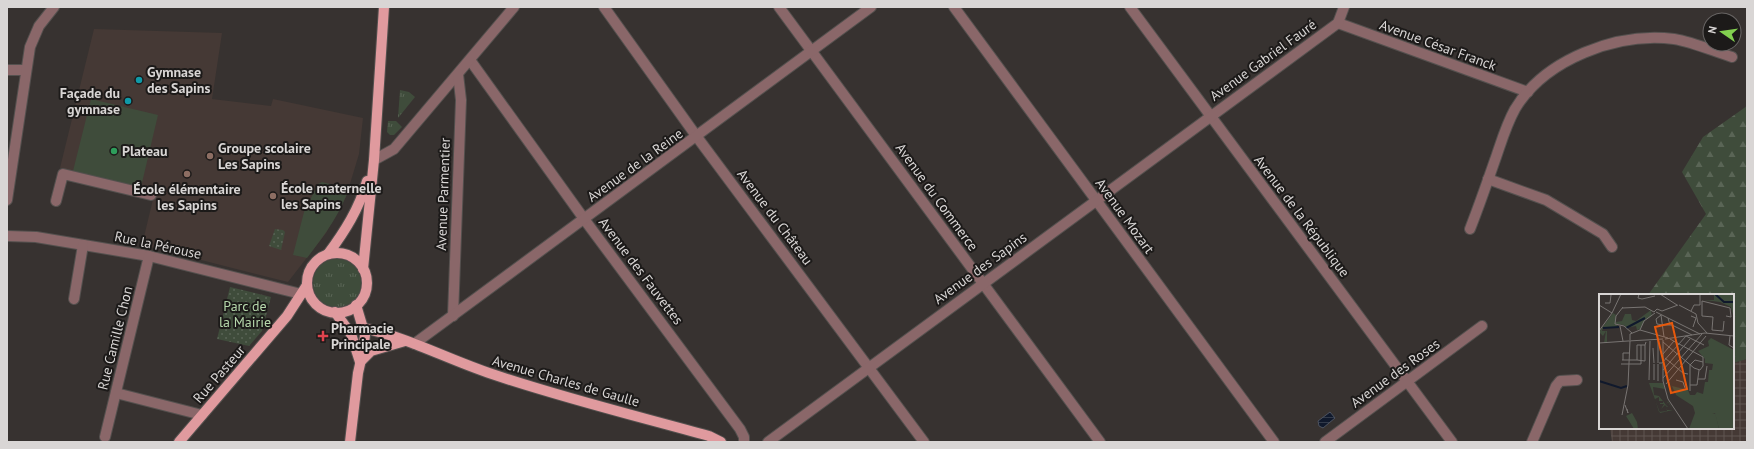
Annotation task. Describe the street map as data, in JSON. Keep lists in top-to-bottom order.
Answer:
{
  "streets": {
    "main road": ["Rue Pasteur", "Avenue Charles de Gaulle"],
    "street": [
      "Avenue César Franck",
      "Avenue Gabriel Fauré",
      "Avenue de la Reine",
      "Avenue Parmentier",
      "Avenue du Commerce",
      "Avenue Mozart",
      "Avenue de la République",
      "Avenue du Château",
      "Rue la Pérouse",
      "Avenue des Sapins",
      "Avenue des Fauvettes",
      "Rue Camille Chon",
      "Avenue des Roses"
    ]
  },
  "crossings": [
    ["Avenue César Franck", "Avenue Gabriel Fauré"],
    ["Avenue Gabriel Fauré", "Avenue de la République"],
    ["Avenue Gabriel Fauré", "Avenue des Sapins"],
    ["Avenue de la Reine", "Avenue Parmentier"],
    ["Avenue de la Reine", "Avenue du Commerce"],
    ["Avenue de la Reine", "Avenue du Château"],
    ["Avenue de la Reine", "Avenue des Fauvettes"],
    ["Avenue de la Reine", "Avenue Charles de Gaulle"],
    ["Avenue du Commerce", "Avenue des Sapins"],
    ["Avenue Mozart", "Avenue des Sapins"],
    ["Avenue de la République", "Avenue des Sapins"],
    ["Avenue de la République", "Avenue des Roses"],
    ["Avenue du Château", "Avenue des Sapins"],
    ["Rue la Pérouse", "Rue Camille Chon"],
    ["Rue la Pérouse", "Rue Pasteur"]
  ],
  "parks": ["Parc de la Mairie"],
  "places": {
    "other": [
      "Gymnase des Sapins",
      "Façade du gymnase",
      "Plateau",
      "Groupe scolaire Les Sapins",
      "École élémentaire les Sapins",
      "École maternelle les Sapins"
    ],
    "health": ["Pharmacie Principale"]
  },
  "north": "left"
}
